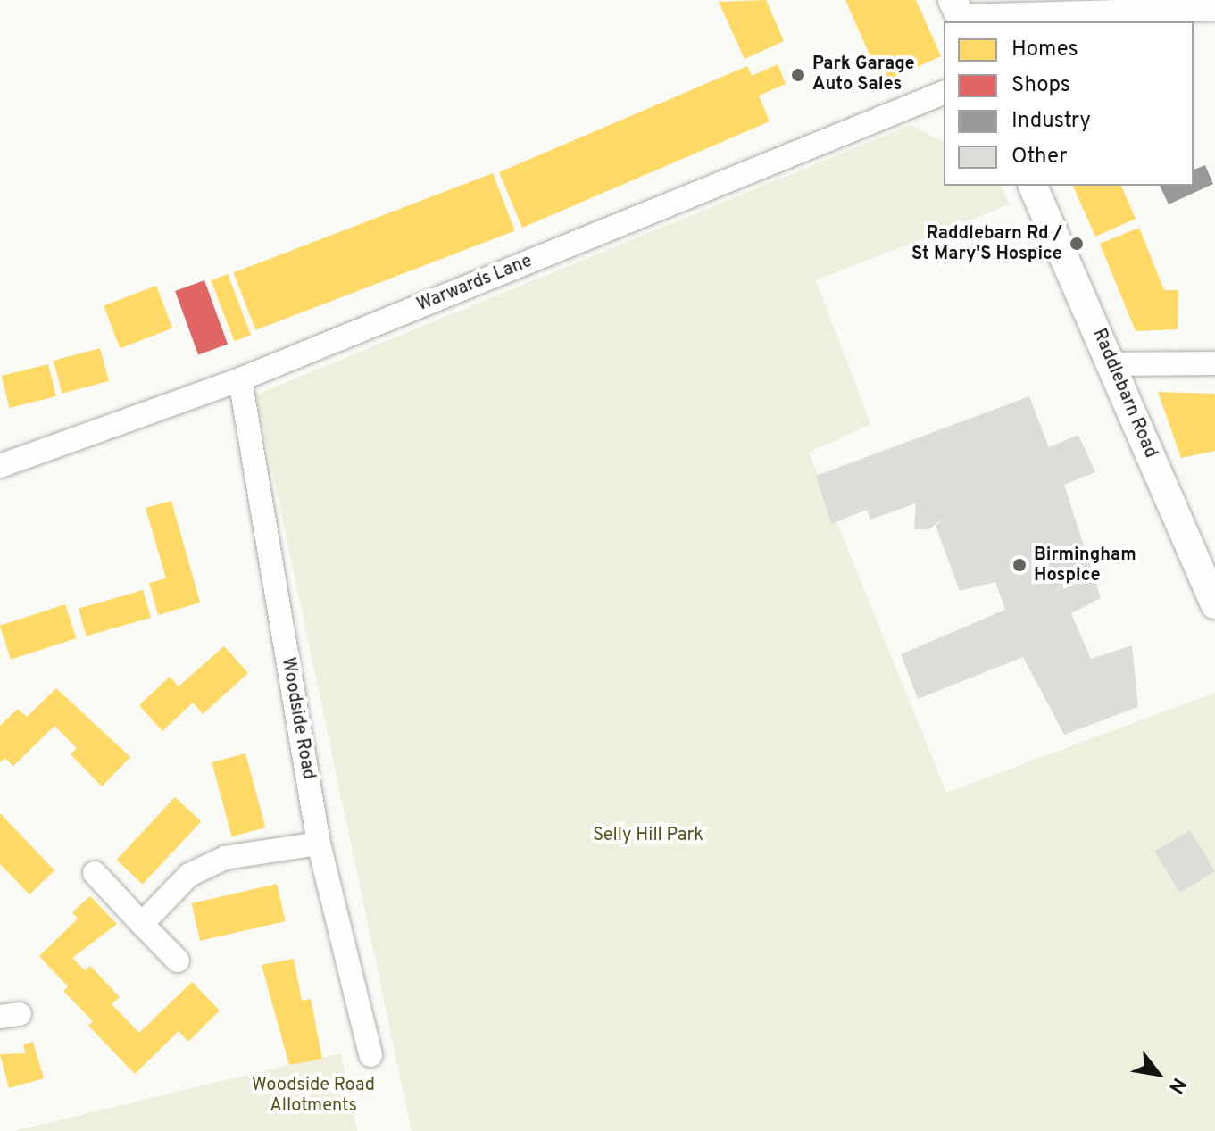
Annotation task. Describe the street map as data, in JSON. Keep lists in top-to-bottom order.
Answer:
{
  "streets": {
    "street": ["Warwards Lane", "Raddlebarn Road", "Woodside Road"]
  },
  "crossings": [
    ["Warwards Lane", "Woodside Road"]
  ],
  "parks": ["Selly Hill Park", "Woodside Road Allotments"],
  "places": ["Park Garage Auto Sales", "Raddlebarn Rd / St Mary'S Hospice", "Birmingham Hospice"],
  "legend": [
    "Homes",
    "Shops",
    "Industry",
    "Other"
  ],
  "north": "bottom right"
}
